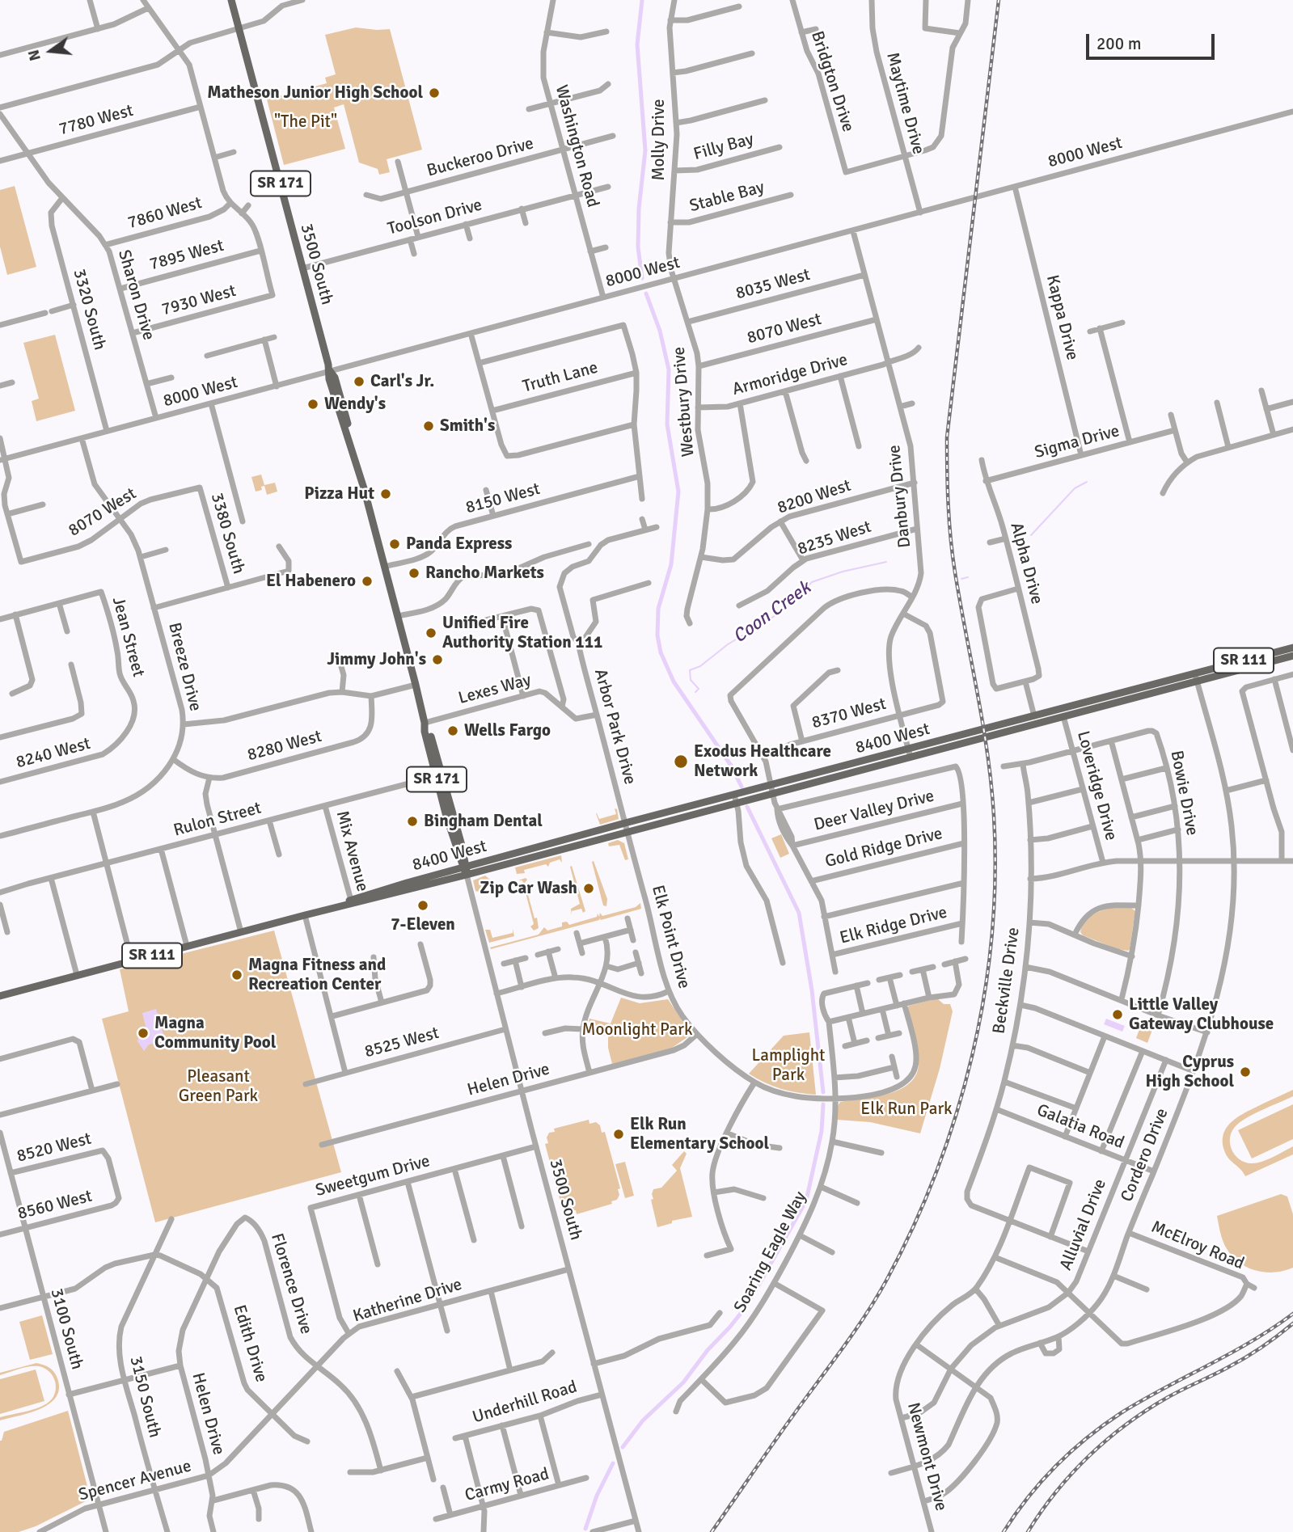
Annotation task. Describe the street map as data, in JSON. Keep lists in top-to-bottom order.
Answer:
{
  "streets": {
    "main road": [
      "SR 171",
      "3500 South",
      "SR 111",
      "8400 West"
    ],
    "street": [
      "Bridgton Drive",
      "Maytime Drive",
      "7780 West",
      "Molly Drive",
      "Washington Road",
      "Filly Bay",
      "8000 West",
      "Buckeroo Drive",
      "Stable Bay",
      "7860 West",
      "Toolson Drive",
      "7895 West",
      "8035 West",
      "Sharon Drive",
      "7930 West",
      "3320 South",
      "Kappa Drive",
      "8070 West",
      "Armoridge Drive",
      "Truth Lane",
      "Westbury Drive",
      "Sigma Drive",
      "Danbury Drive",
      "8200 West",
      "8150 West",
      "3380 South",
      "8235 West",
      "Alpha Drive",
      "Jean Street",
      "Breeze Drive",
      "Lexes Way",
      "8370 West",
      "Arbor Park Drive",
      "8280 West",
      "8240 West",
      "Loveridge Drive",
      "Bowie Drive",
      "Deer Valley Drive",
      "Rulon Street",
      "Gold Ridge Drive",
      "Mix Avenue",
      "Elk Ridge Drive",
      "Elk Point Drive",
      "Beckville Drive",
      "8525 West",
      "Helen Drive",
      "Galatia Road",
      "8520 West",
      "Cordero Drive",
      "Sweetgum Drive",
      "8560 West",
      "Alluvial Drive",
      "McElroy Road",
      "Soaring Eagle Way",
      "Florence Drive",
      "Katherine Drive",
      "3100 South",
      "Edith Drive",
      "3150 South",
      "Underhill Road",
      "Newmont Drive",
      "Spencer Avenue",
      "Carmy Road"
    ]
  },
  "crossings": [
    ["Bridgton Drive", "Maytime Drive"],
    ["Maytime Drive", "8000 West"],
    ["7780 West", "Sharon Drive"],
    ["Molly Drive", "Filly Bay"],
    ["Molly Drive", "8000 West"],
    ["Molly Drive", "Stable Bay"],
    ["Molly Drive", "Westbury Drive"],
    ["Washington Road", "8000 West"],
    ["Washington Road", "Buckeroo Drive"],
    ["Washington Road", "Toolson Drive"],
    ["8000 West", "3500 South"],
    ["8000 West", "Sharon Drive"],
    ["8000 West", "3320 South"],
    ["8000 West", "Kappa Drive"],
    ["8000 West", "Westbury Drive"],
    ["8000 West", "Danbury Drive"],
    ["8000 West", "Breeze Drive"],
    ["7860 West", "Sharon Drive"],
    ["Toolson Drive", "3500 South"],
    ["7895 West", "Sharon Drive"],
    ["7895 West", "7930 West"],
    ["3500 South", "8150 West"],
    ["3500 South", "Lexes Way"],
    ["3500 South", "8400 West"],
    ["3500 South", "Rulon Street"],
    ["3500 South", "8525 West"],
    ["3500 South", "Helen Drive"],
    ["3500 South", "Sweetgum Drive"],
    ["3500 South", "Katherine Drive"],
    ["3500 South", "Underhill Road"],
    ["8035 West", "Westbury Drive"],
    ["8035 West", "Danbury Drive"],
    ["Sharon Drive", "7930 West"],
    ["Sharon Drive", "3320 South"],
    ["Kappa Drive", "Sigma Drive"],
    ["8070 West", "Westbury Drive"],
    ["8070 West", "Danbury Drive"],
    ["8070 West", "3380 South"],
    ["8070 West", "Breeze Drive"],
    ["Armoridge Drive", "Westbury Drive"],
    ["Armoridge Drive", "Danbury Drive"],
    ["Westbury Drive", "8200 West"],
    ["Sigma Drive", "Alpha Drive"],
    ["Danbury Drive", "8200 West"],
    ["Danbury Drive", "8235 West"],
    ["Danbury Drive", "8370 West"],
    ["Danbury Drive", "8400 West"],
    ["Jean Street", "8240 West"],
    ["Lexes Way", "Arbor Park Drive"],
    ["Arbor Park Drive", "8400 West"],
    ["Arbor Park Drive", "Elk Point Drive"],
    ["8400 West", "Loveridge Drive"],
    ["8400 West", "Mix Avenue"],
    ["8400 West", "Elk Point Drive"],
    ["8400 West", "Cordero Drive"],
    ["Loveridge Drive", "Bowie Drive"],
    ["Bowie Drive", "Beckville Drive"],
    ["Rulon Street", "Mix Avenue"],
    ["Elk Point Drive", "Helen Drive"],
    ["Elk Point Drive", "Soaring Eagle Way"],
    ["Beckville Drive", "Galatia Road"],
    ["Helen Drive", "Florence Drive"],
    ["Helen Drive", "Katherine Drive"],
    ["Helen Drive", "Edith Drive"],
    ["Helen Drive", "Spencer Avenue"],
    ["Galatia Road", "Cordero Drive"],
    ["Galatia Road", "Alluvial Drive"],
    ["8520 West", "8560 West"],
    ["8520 West", "3100 South"],
    ["Cordero Drive", "McElroy Road"],
    ["Cordero Drive", "Newmont Drive"],
    ["Sweetgum Drive", "Katherine Drive"],
    ["8560 West", "3100 South"],
    ["Alluvial Drive", "Newmont Drive"],
    ["Florence Drive", "Katherine Drive"],
    ["Katherine Drive", "Edith Drive"],
    ["Katherine Drive", "Spencer Avenue"],
    ["3100 South", "Spencer Avenue"],
    ["3150 South", "Spencer Avenue"]
  ],
  "water": ["Coon Creek"],
  "parks": [
    "\"The Pit\"",
    "Moonlight Park",
    "Lamplight Park",
    "Pleasant Green Park",
    "Elk Run Park"
  ],
  "places": [
    "Matheson Junior High School",
    "Carl's Jr.",
    "Wendy's",
    "Smith's",
    "Pizza Hut",
    "Panda Express",
    "Rancho Markets",
    "El Habenero",
    "Unified Fire Authority Station 111",
    "Jimmy John's",
    "Wells Fargo",
    "Exodus Healthcare Network",
    "Bingham Dental",
    "Zip Car Wash",
    "7-Eleven",
    "Magna Fitness and Recreation Center",
    "Little Valley Gateway Clubhouse",
    "Magna Community Pool",
    "Cyprus High School",
    "Elk Run Elementary School"
  ],
  "scale_bar": "200 m",
  "north": "left"
}
